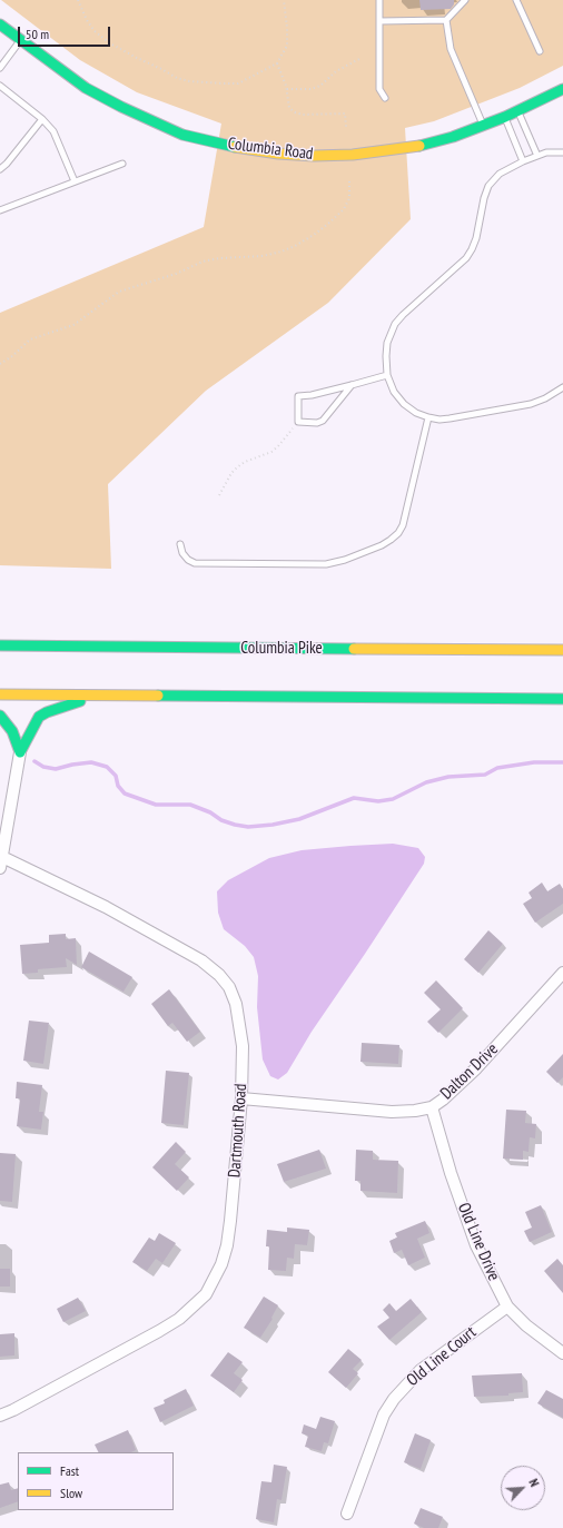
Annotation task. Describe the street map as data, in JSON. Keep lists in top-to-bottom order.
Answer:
{
  "streets": {
    "main road": ["Columbia Road", "Columbia Pike"],
    "street": [
      "Dalton Drive",
      "Dartmouth Road",
      "Old Line Drive",
      "Old Line Court"
    ]
  },
  "crossings": [
    ["Dalton Drive", "Dartmouth Road"],
    ["Dalton Drive", "Old Line Drive"],
    ["Old Line Drive", "Old Line Court"]
  ],
  "legend": ["Fast", "Slow"],
  "scale_bar": "50 m",
  "north": "top right"
}
